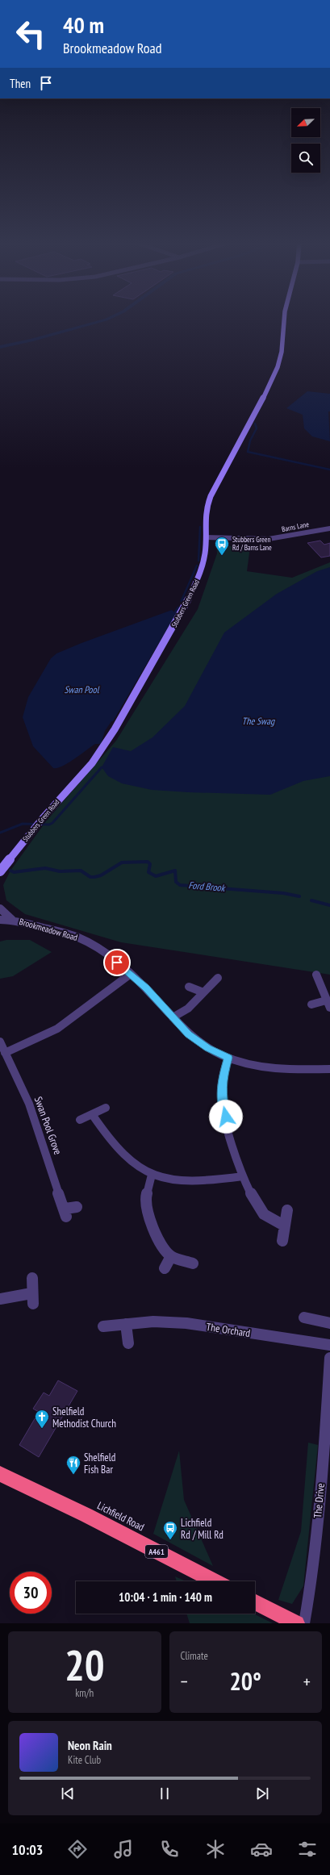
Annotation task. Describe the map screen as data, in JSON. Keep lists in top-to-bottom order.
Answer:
{
  "streets": {
    "highway": ["Lichfield Road", "A461"],
    "street": [
      "Barns Lane",
      "Stubbers Green Road",
      "Brookmeadow Road",
      "Swan Pool Grove",
      "The Orchard",
      "The Drive"
    ]
  },
  "crossings": [
    ["Barns Lane", "Stubbers Green Road"]
  ],
  "water": ["Swan Pool", "The Swag", "Ford Brook"],
  "places": {
    "bus stop": ["Stubbers Green Rd / Barns Lane", "Lichfield Rd / Mill Rd"],
    "church": ["Shelfield Methodist Church"],
    "restaurant": ["Shelfield Fish Bar"]
  },
  "north": "bottom left",
  "page": {
    "turn": ["40 m", "Brookmeadow Road"],
    "then": "Then",
    "limit": "30",
    "trip": "10:04 · 1 min · 140 m",
    "tile": [
      ["20", "km/h"],
      "Climate"
    ],
    "heat": ["−", "20°", "+"],
    "song": ["Neon Rain", "Kite Club"],
    "tabs": "10:03"
  }
}
